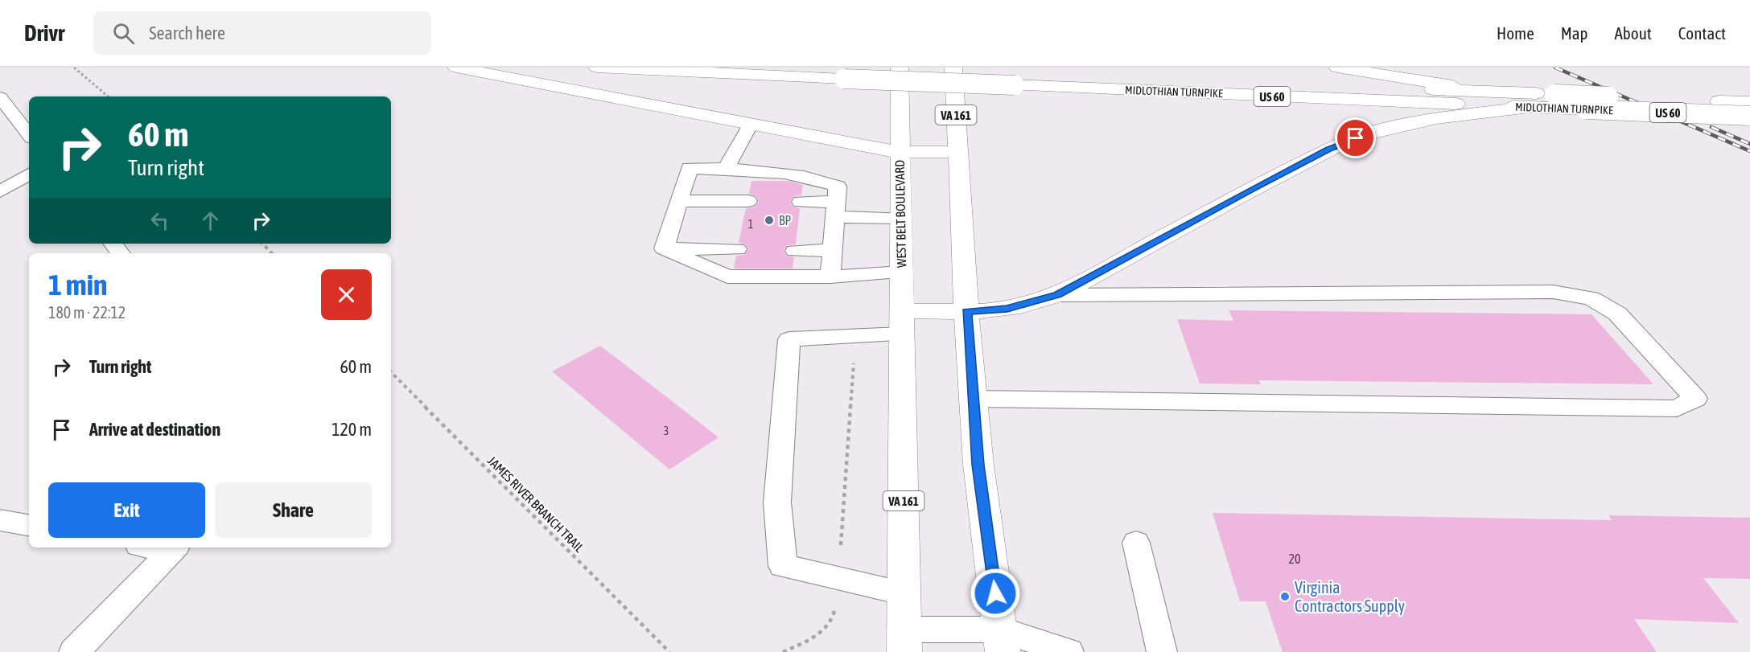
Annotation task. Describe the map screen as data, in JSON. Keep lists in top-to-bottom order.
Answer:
{
  "streets": {
    "main road": [
      "MIDLOTHIAN TURNPIKE",
      "US 60",
      "VA 161",
      "WEST BELT BOULEVARD"
    ],
    "path": ["JAMES RIVER BRANCH TRAIL"]
  },
  "crossings": [
    ["VA 161", "WEST BELT BOULEVARD"]
  ],
  "places": ["BP", "Virginia Contractors Supply"],
  "house_numbers": ["1", "3", "20"],
  "page": {
    "header": "Drivr",
    "search": "Search here",
    "nav": [
      "Home",
      "Map",
      "About",
      "Contact"
    ],
    "turn": ["60 m", "Turn right"],
    "heading": ["1 min", "180 m · 22:12"],
    "list": [
      {
        "name": "Turn right",
        "value": "60 m"
      },
      {
        "name": "Arrive at destination",
        "value": "120 m"
      }
    ],
    "buttons": ["Exit", "Share"]
  }
}
